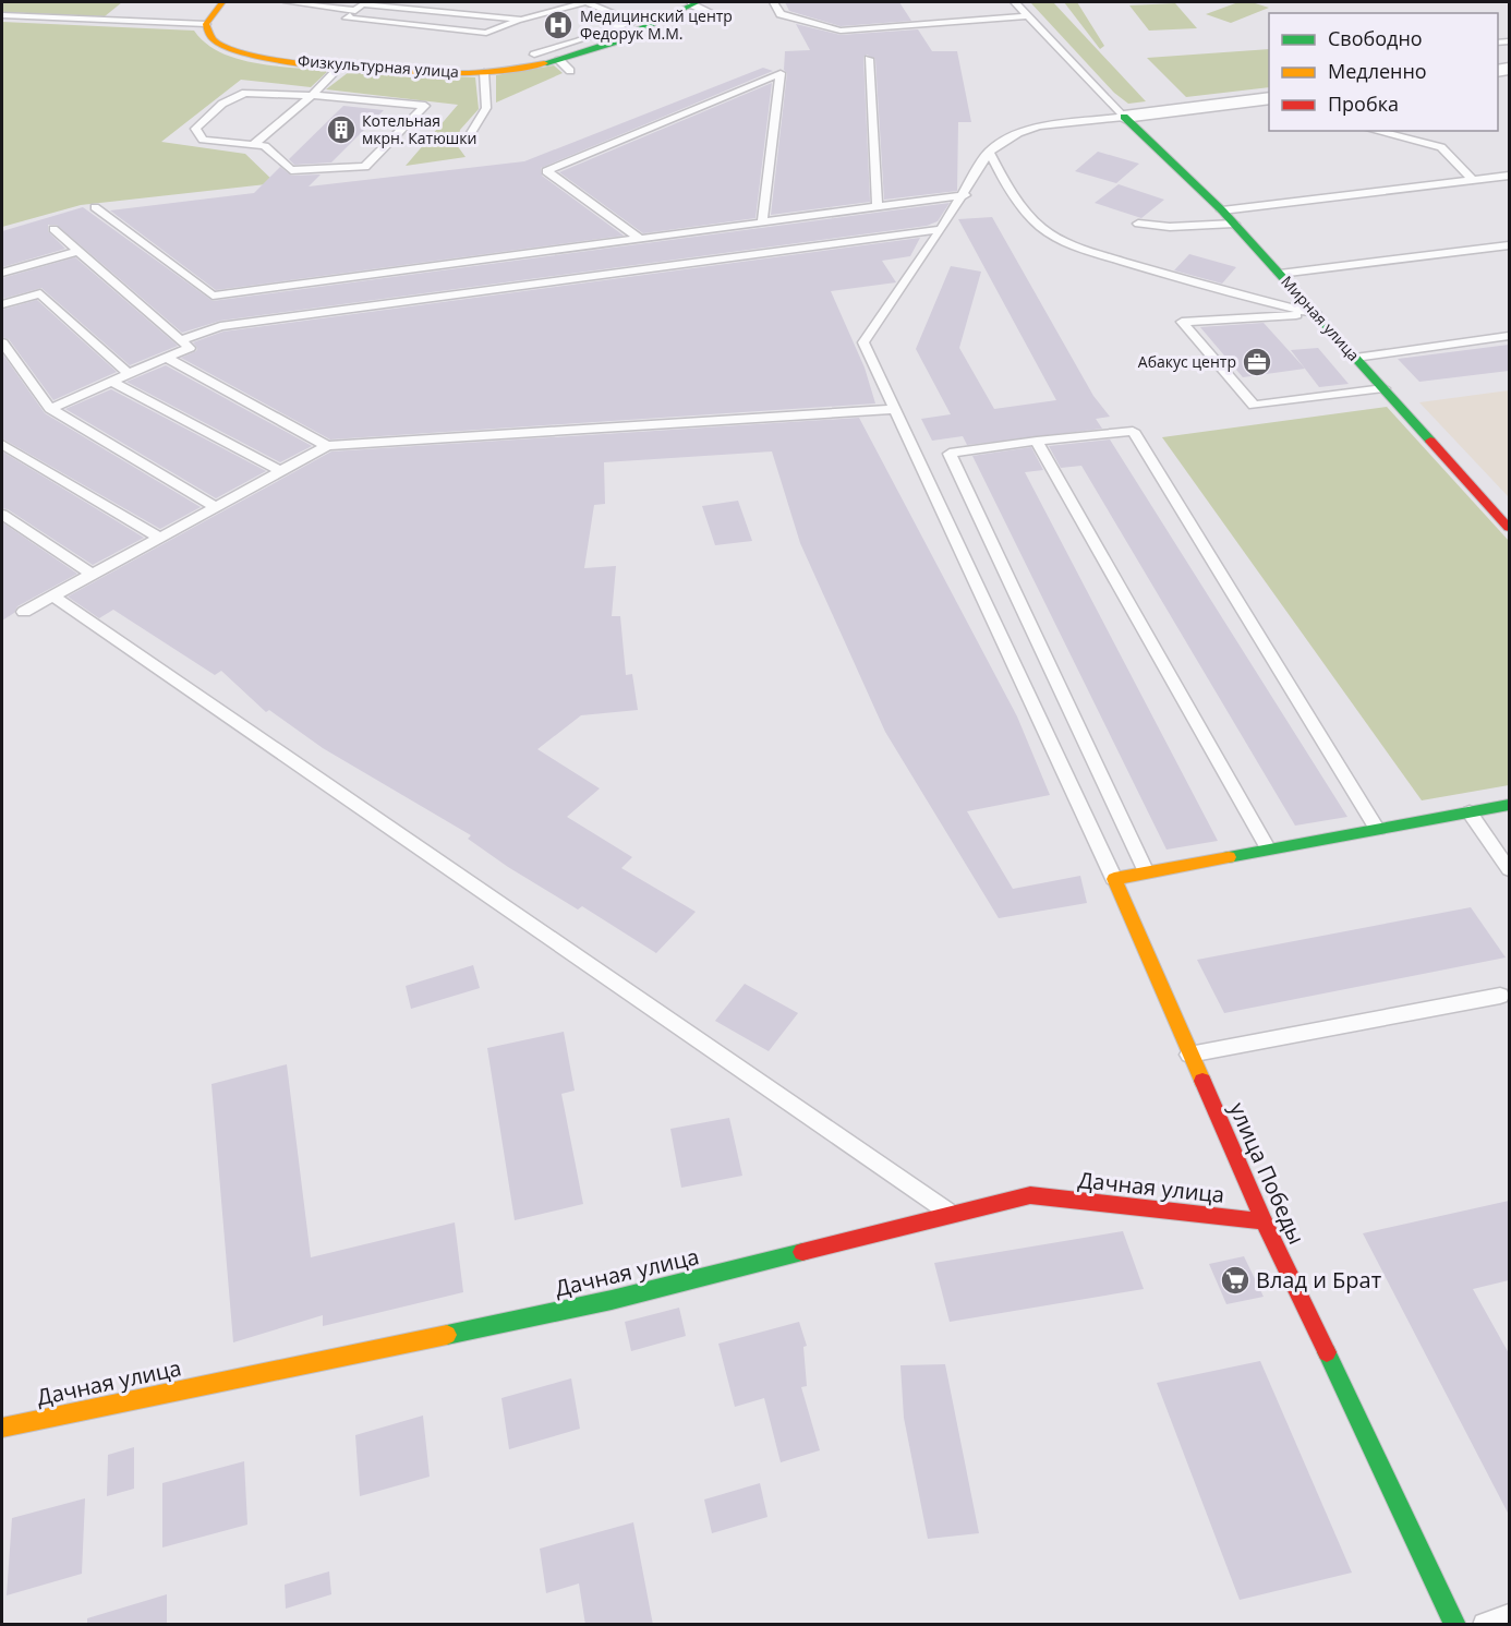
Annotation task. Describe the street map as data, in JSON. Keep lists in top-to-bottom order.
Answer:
{
  "streets": {
    "street": [
      "Физкультурная улица",
      "Мирная улица",
      "улица Победы",
      "Дачная улица"
    ]
  },
  "crossings": [
    ["улица Победы", "Дачная улица"]
  ],
  "places": {
    "hospital": ["Медицинский центр Федорук М.М."],
    "building": ["Котельная мкрн. Катюшки"],
    "office": ["Абакус центр"],
    "supermarket": ["Влад и Брат"]
  },
  "legend": ["Свободно", "Медленно", "Пробка"]
}
